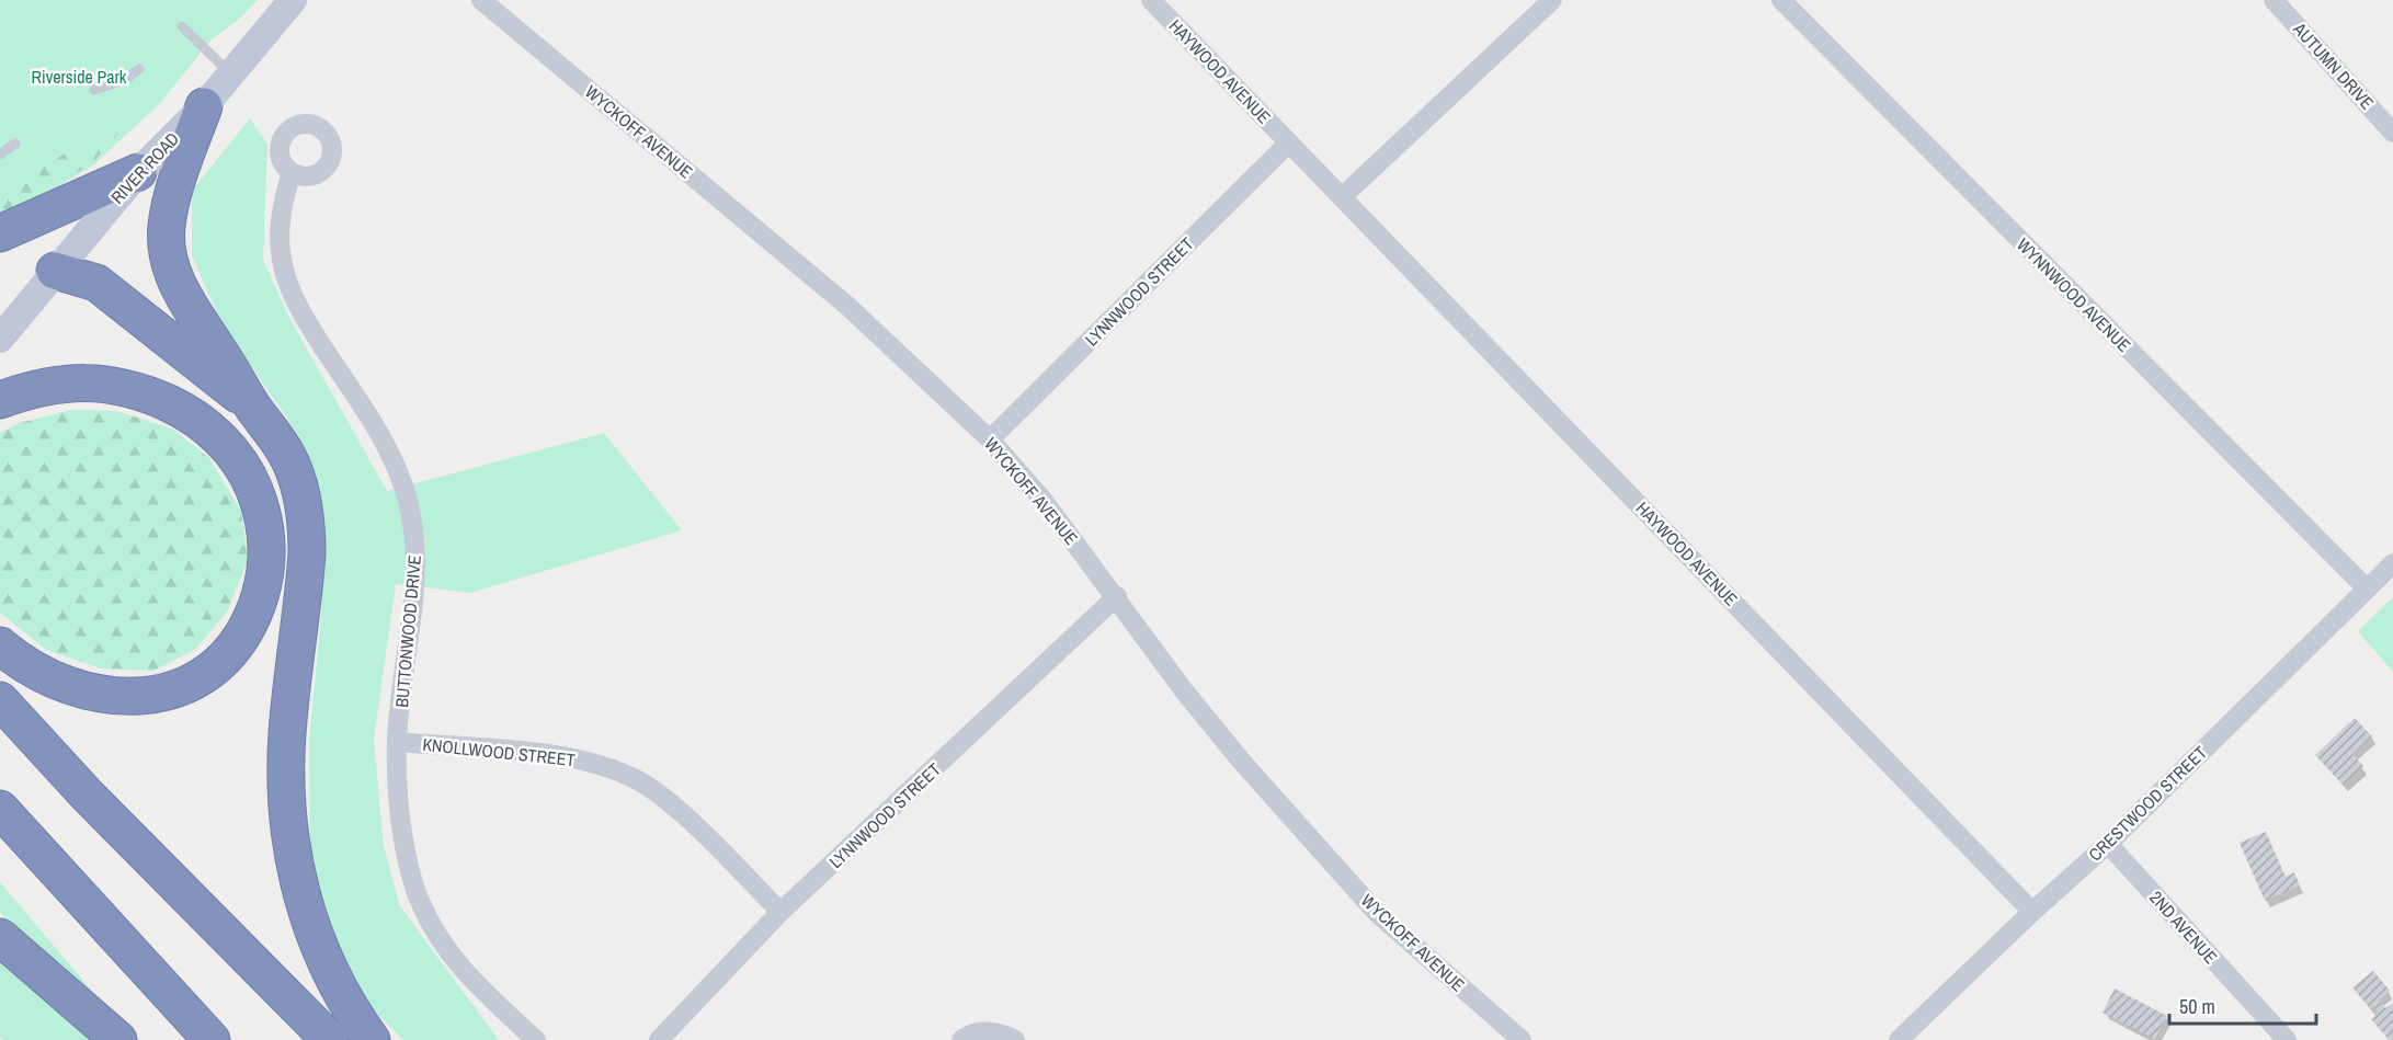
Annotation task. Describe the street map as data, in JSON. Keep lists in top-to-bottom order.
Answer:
{
  "streets": {
    "street": [
      "AUTUMN DRIVE",
      "HAYWOOD AVENUE",
      "WYCKOFF AVENUE",
      "RIVER ROAD",
      "LYNNWOOD STREET",
      "WYNNWOOD AVENUE",
      "BUTTONWOOD DRIVE",
      "KNOLLWOOD STREET",
      "CRESTWOOD STREET",
      "2ND AVENUE"
    ]
  },
  "crossings": [
    ["HAYWOOD AVENUE", "LYNNWOOD STREET"],
    ["HAYWOOD AVENUE", "CRESTWOOD STREET"],
    ["WYCKOFF AVENUE", "LYNNWOOD STREET"],
    ["LYNNWOOD STREET", "KNOLLWOOD STREET"],
    ["WYNNWOOD AVENUE", "CRESTWOOD STREET"],
    ["BUTTONWOOD DRIVE", "KNOLLWOOD STREET"],
    ["CRESTWOOD STREET", "2ND AVENUE"]
  ],
  "parks": ["Riverside Park"],
  "scale_bar": "50 m"
}
